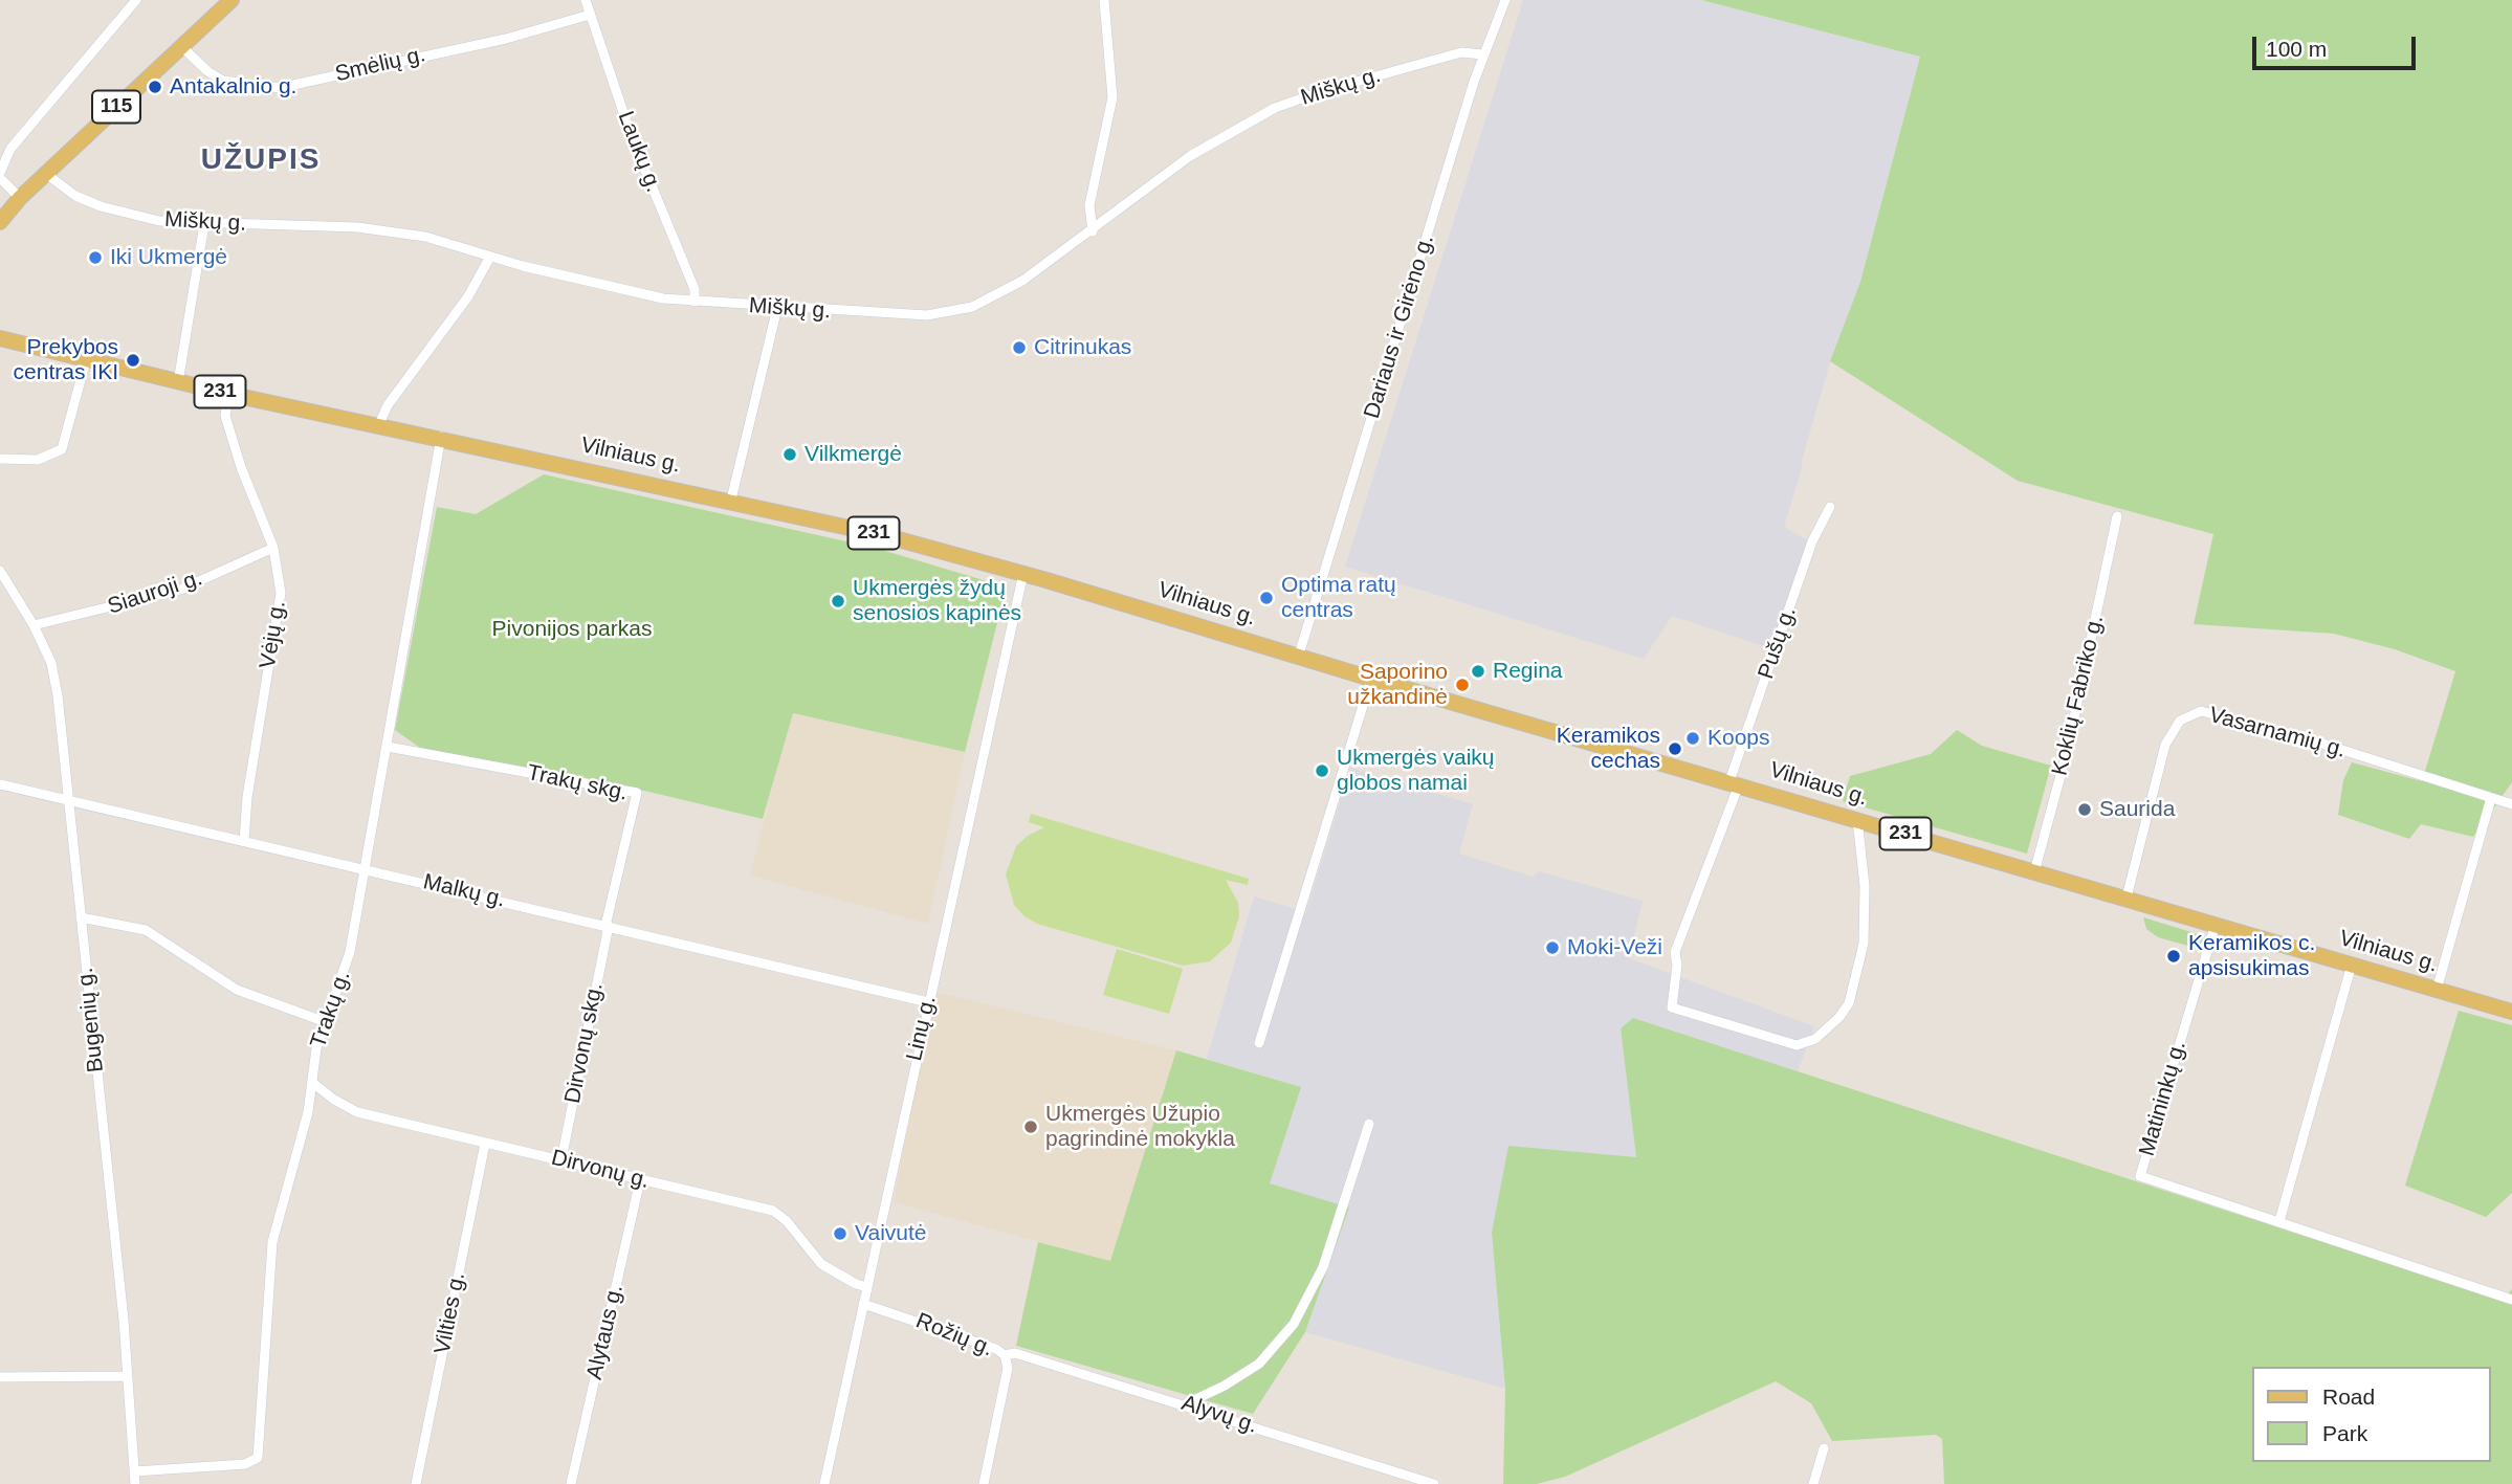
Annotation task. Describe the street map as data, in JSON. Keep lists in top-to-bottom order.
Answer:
{
  "streets": {
    "main road": ["115", "231", "Vilniaus g."],
    "street": [
      "Smėlių g.",
      "Miškų g.",
      "Laukų g.",
      "Dariaus ir Girėno g.",
      "Siauroji g.",
      "Vėjų g.",
      "Pušų g.",
      "Koklių Fabriko g.",
      "Vasarnamių g.",
      "Trakų skg.",
      "Malkų g.",
      "Trakų g.",
      "Bugenių g.",
      "Linų g.",
      "Dirvonų skg.",
      "Matininkų g.",
      "Dirvonų g.",
      "Vilties g.",
      "Alytaus g.",
      "Rožių g.",
      "Alyvų g."
    ]
  },
  "crossings": [
    ["Smėlių g.", "115"],
    ["Smėlių g.", "Laukų g."],
    ["Miškų g.", "115"],
    ["Miškų g.", "Laukų g."],
    ["Miškų g.", "Dariaus ir Girėno g."],
    ["Dariaus ir Girėno g.", "Vilniaus g."],
    ["Vilniaus g.", "Vėjų g."],
    ["Vilniaus g.", "Pušų g."],
    ["Vilniaus g.", "Koklių Fabriko g."],
    ["Vilniaus g.", "Vasarnamių g."],
    ["Vilniaus g.", "Trakų g."],
    ["Vilniaus g.", "Linų g."],
    ["Vilniaus g.", "Matininkų g."],
    ["Siauroji g.", "Vėjų g."],
    ["Siauroji g.", "Bugenių g."],
    ["Vėjų g.", "Malkų g."],
    ["Trakų skg.", "Malkų g."],
    ["Trakų skg.", "Trakų g."],
    ["Trakų skg.", "Dirvonų skg."],
    ["Malkų g.", "Trakų g."],
    ["Malkų g.", "Bugenių g."],
    ["Malkų g.", "Linų g."],
    ["Malkų g.", "Dirvonų skg."],
    ["Trakų g.", "Bugenių g."],
    ["Trakų g.", "Dirvonų g."],
    ["Linų g.", "Dirvonų g."],
    ["Linų g.", "Rožių g."],
    ["Dirvonų skg.", "Dirvonų g."],
    ["Dirvonų g.", "Vilties g."],
    ["Dirvonų g.", "Alytaus g."],
    ["Rožių g.", "Alyvų g."]
  ],
  "districts": ["UŽUPIS"],
  "parks": ["Pivonijos parkas"],
  "places": [
    "Antakalnio g.",
    "Iki Ukmergė",
    "Citrinukas",
    "Prekybos centras IKI",
    "Vilkmergė",
    "Optima ratų centras",
    "Ukmergės žydų senosios kapinės",
    "Regina",
    "Saporino užkandinė",
    "Koops",
    "Keramikos cechas",
    "Ukmergės vaikų globos namai",
    "Saurida",
    "Moki-Veži",
    "Keramikos c. apsisukimas",
    "Ukmergės Užupio pagrindinė mokykla",
    "Vaivutė"
  ],
  "legend": ["Road", "Park"],
  "scale_bar": "100 m"
}
